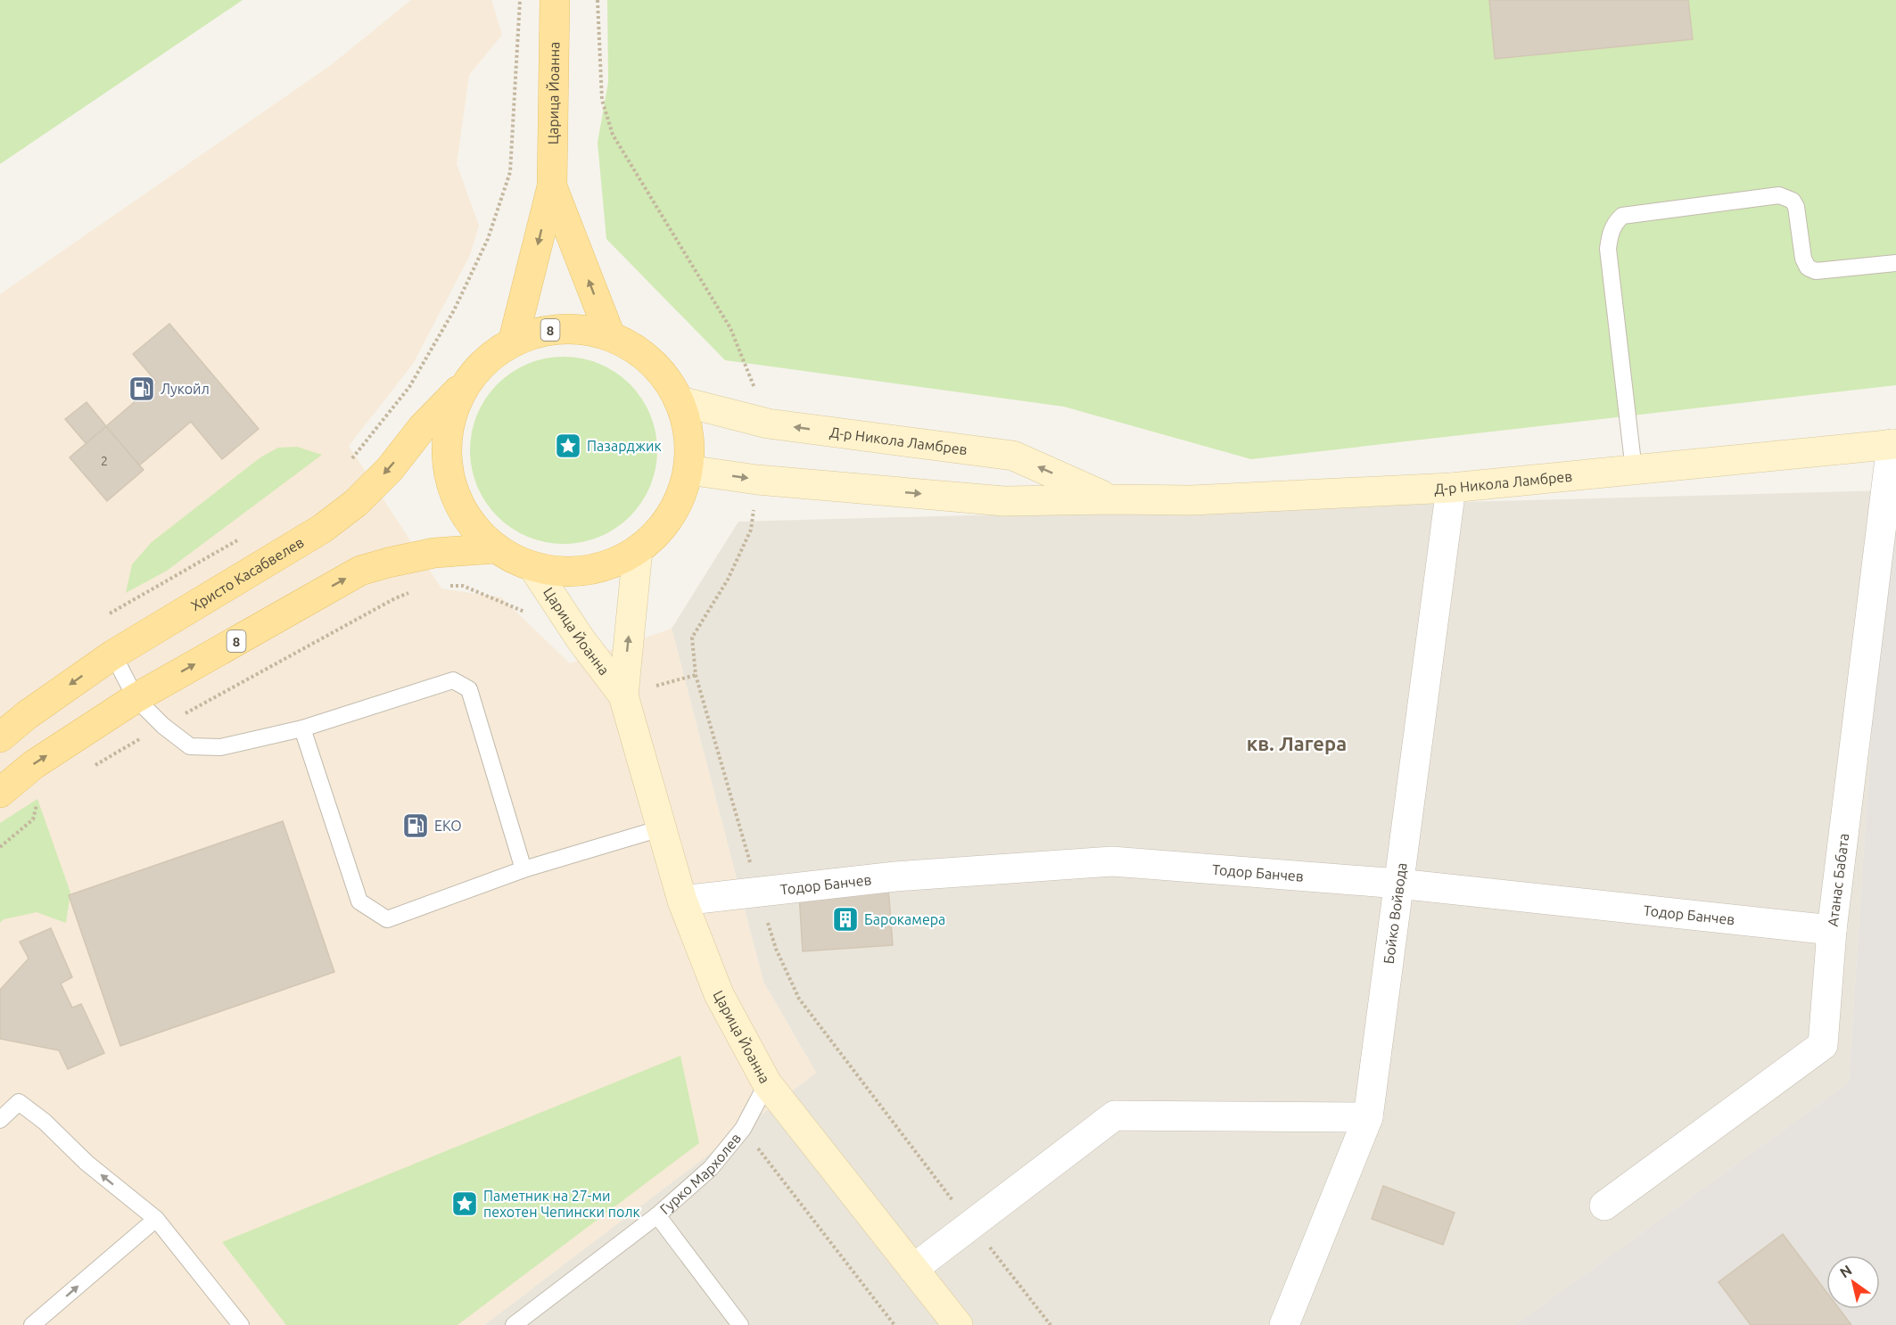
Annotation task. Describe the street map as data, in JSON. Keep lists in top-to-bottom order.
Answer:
{
  "streets": {
    "main road": ["Царица Йоанна", "8", "Христо Касабвелев"],
    "street": [
      "Д-р Никола Ламбрев",
      "Тодор Банчев",
      "Атанас Бабата",
      "Бойко Войвода"
    ],
    "lane": ["Гурко Мархолев"]
  },
  "crossings": [
    ["Царица Йоанна", "8"],
    ["Царица Йоанна", "Тодор Банчев"],
    ["Царица Йоанна", "Гурко Мархолев"],
    ["8", "Д-р Никола Ламбрев"],
    ["8", "Христо Касабвелев"],
    ["Д-р Никола Ламбрев", "Атанас Бабата"],
    ["Д-р Никола Ламбрев", "Бойко Войвода"],
    ["Тодор Банчев", "Атанас Бабата"],
    ["Тодор Банчев", "Бойко Войвода"]
  ],
  "districts": ["кв. Лагера"],
  "places": {
    "fuel station": ["Лукойл", "EKO"],
    "place": ["Пазарджик", "Паметник на 27-ми пехотен Чепински полк"],
    "building": ["Барокамера"]
  },
  "house_numbers": ["2"],
  "north": "top left"
}
